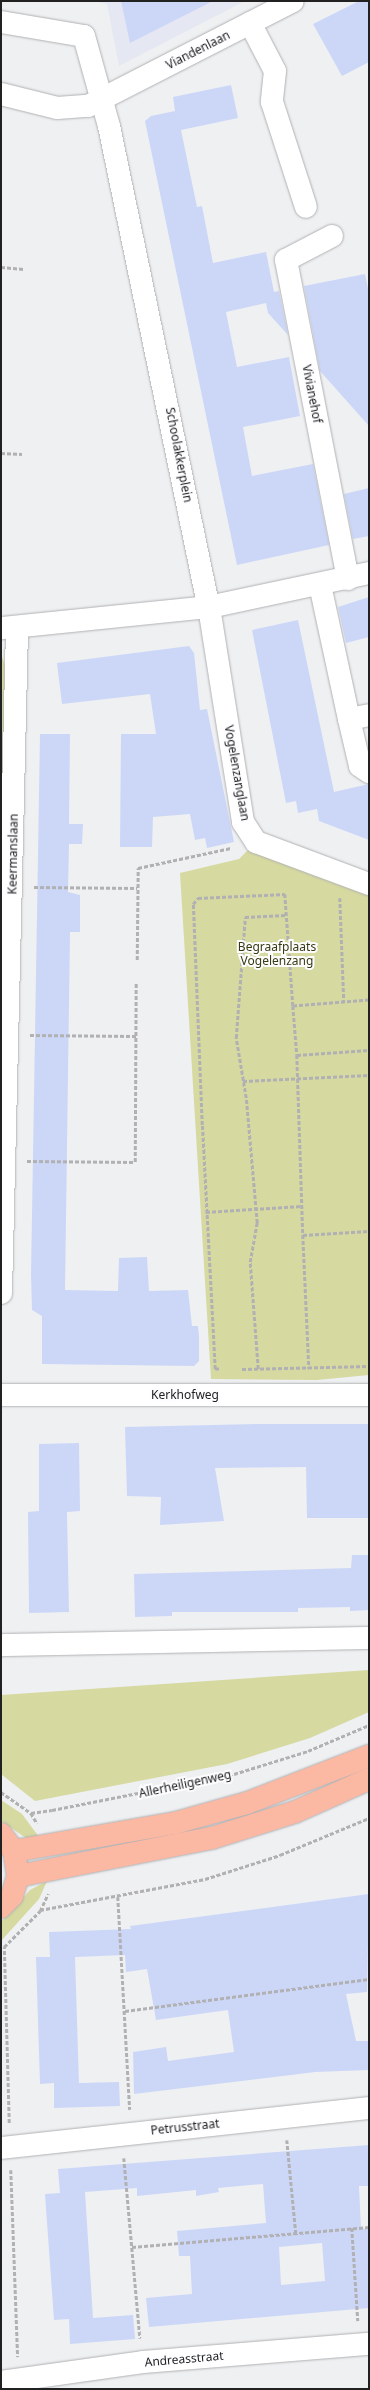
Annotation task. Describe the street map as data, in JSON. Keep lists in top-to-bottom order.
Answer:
{
  "streets": {
    "street": [
      "Viandenlaan",
      "Vivianehof",
      "Schoolakkerplein",
      "Vogelenzanglaan",
      "Keermanslaan",
      "Kerkhofweg",
      "Petrusstraat",
      "Andreasstraat"
    ],
    "path": ["Allerheiligenweg"]
  },
  "crossings": [
    ["Viandenlaan", "Schoolakkerplein"],
    ["Schoolakkerplein", "Vogelenzanglaan"]
  ],
  "parks": ["Begraafplaats Vogelenzang"]
}
